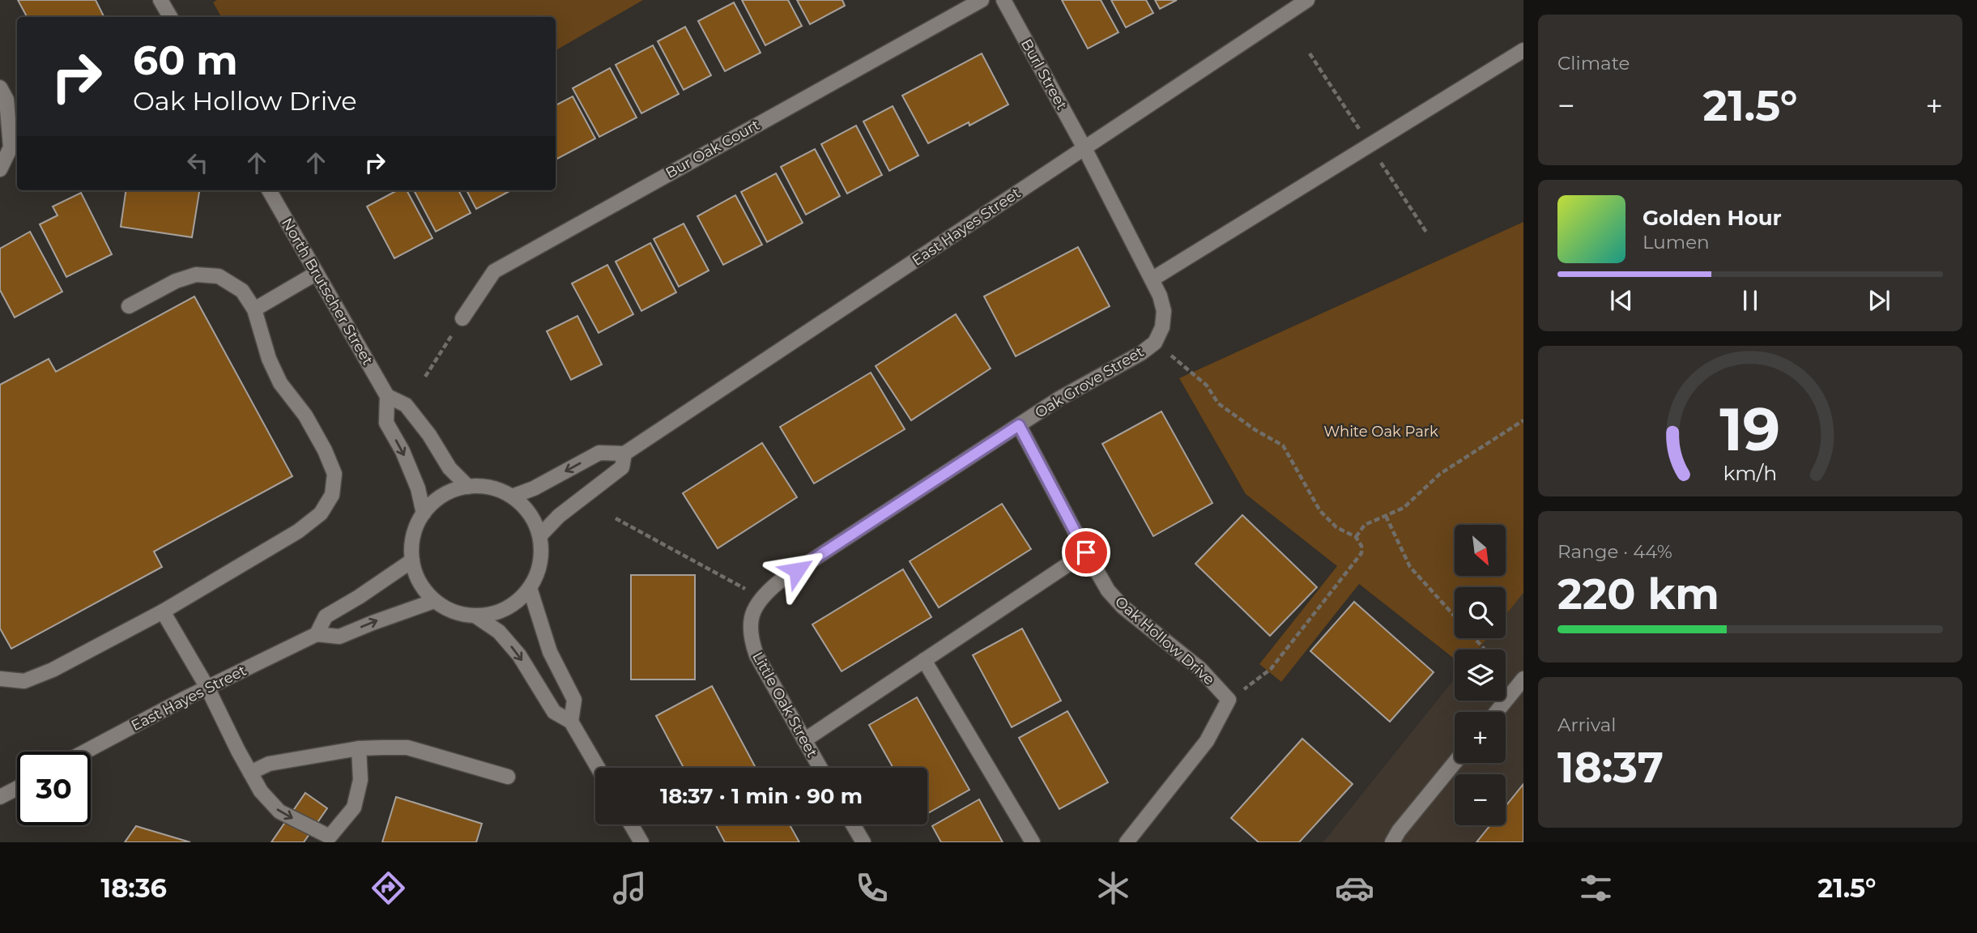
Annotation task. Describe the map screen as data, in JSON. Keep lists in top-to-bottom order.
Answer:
{
  "streets": {
    "street": [
      "Burl Street",
      "Bur Oak Court",
      "East Hayes Street",
      "North Brutscher Street",
      "Oak Grove Street",
      "Oak Hollow Drive",
      "Little Oak Street"
    ]
  },
  "crossings": [
    ["Burl Street", "East Hayes Street"],
    ["Burl Street", "Oak Grove Street"],
    ["East Hayes Street", "North Brutscher Street"],
    ["East Hayes Street", "Oak Grove Street"],
    ["Oak Grove Street", "Oak Hollow Drive"],
    ["Oak Grove Street", "Little Oak Street"]
  ],
  "parks": ["White Oak Park"],
  "north": "bottom right",
  "page": {
    "tile": [
      "Climate",
      ["Range · 44%", "220 km"],
      ["Arrival", "18:37"]
    ],
    "turn": ["60 m", "Oak Hollow Drive"],
    "heat": ["−", "21.5°", "+"],
    "song": ["Golden Hour", "Lumen"],
    "map_buttons": ["+", "−"],
    "limit": "30",
    "trip": "18:37 · 1 min · 90 m",
    "tabs": ["18:36", "21.5°"],
    "gauge": ["19", "km/h"]
  }
}
